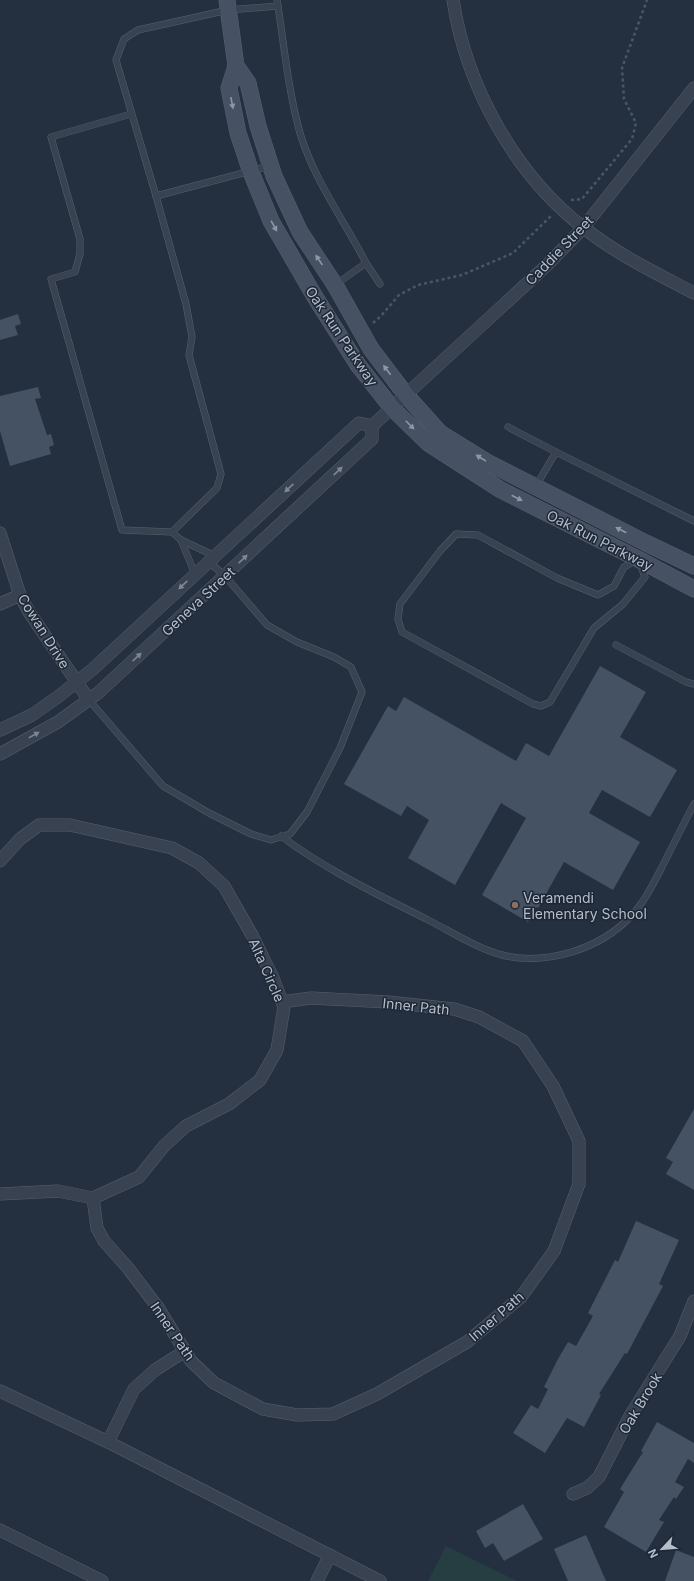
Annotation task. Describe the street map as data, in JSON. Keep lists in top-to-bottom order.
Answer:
{
  "streets": {
    "street": [
      "Caddie Street",
      "Oak Run Parkway",
      "Geneva Street",
      "Cowan Drive",
      "Alta Circle",
      "Inner Path",
      "Oak Brook"
    ]
  },
  "crossings": [
    ["Caddie Street", "Oak Run Parkway"],
    ["Geneva Street", "Cowan Drive"],
    ["Alta Circle", "Inner Path"]
  ],
  "places": ["Veramendi Elementary School"],
  "north": "bottom left"
}
